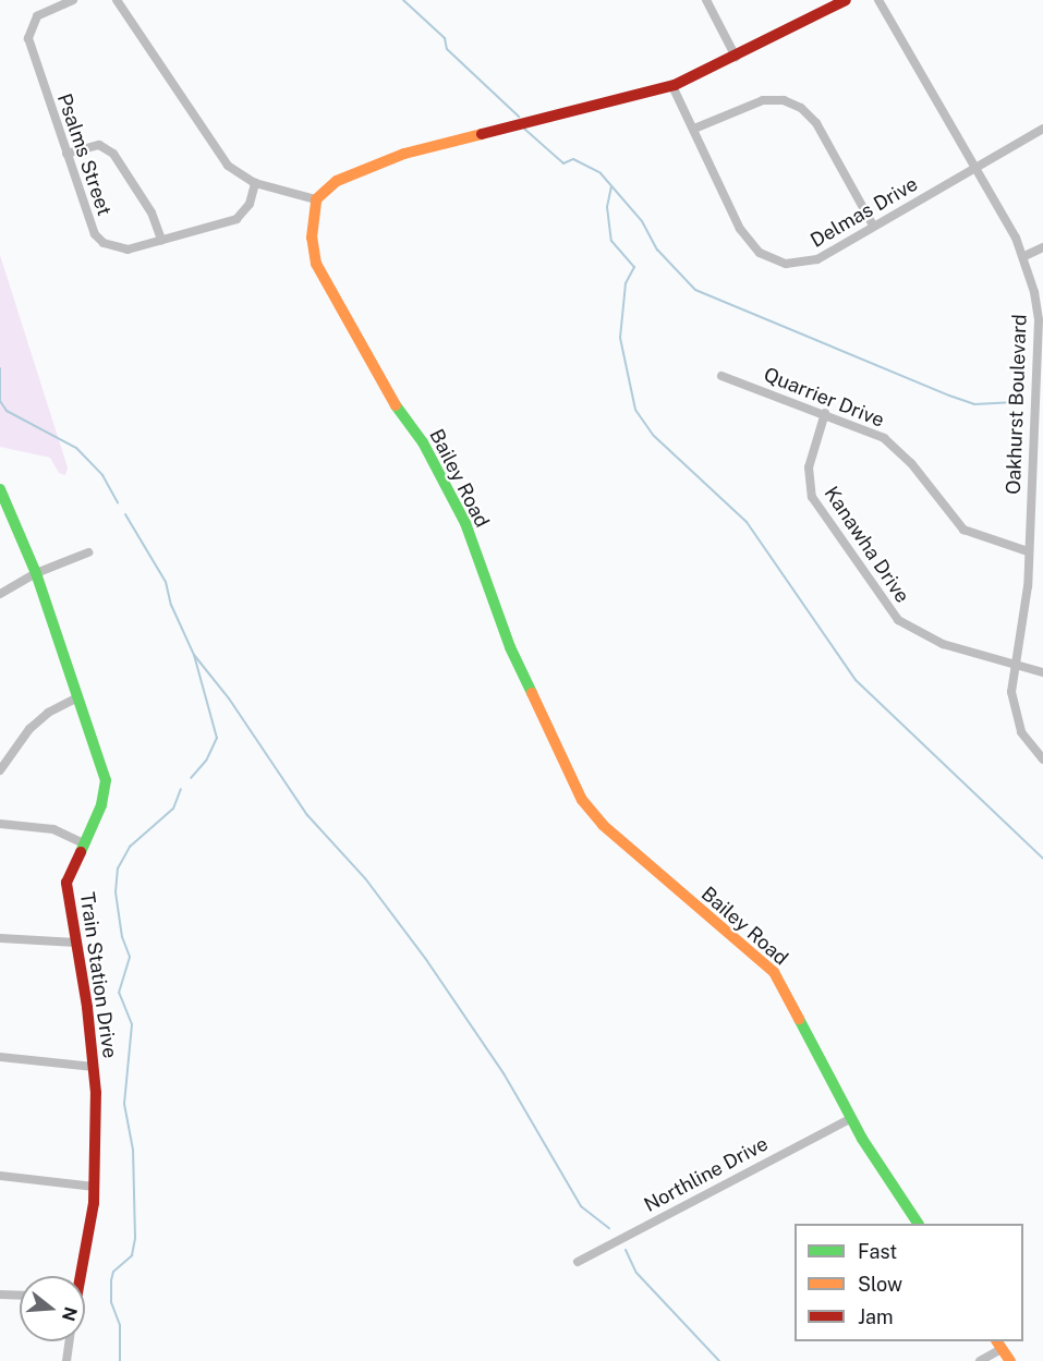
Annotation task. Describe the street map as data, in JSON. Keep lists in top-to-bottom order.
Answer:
{
  "streets": {
    "street": [
      "Psalms Street",
      "Delmas Drive",
      "Quarrier Drive",
      "Oakhurst Boulevard",
      "Bailey Road",
      "Kanawha Drive",
      "Train Station Drive",
      "Northline Drive"
    ]
  },
  "crossings": [
    ["Delmas Drive", "Oakhurst Boulevard"],
    ["Quarrier Drive", "Oakhurst Boulevard"],
    ["Quarrier Drive", "Kanawha Drive"],
    ["Oakhurst Boulevard", "Kanawha Drive"],
    ["Bailey Road", "Northline Drive"]
  ],
  "legend": ["Fast", "Slow", "Jam"],
  "north": "right"
}
